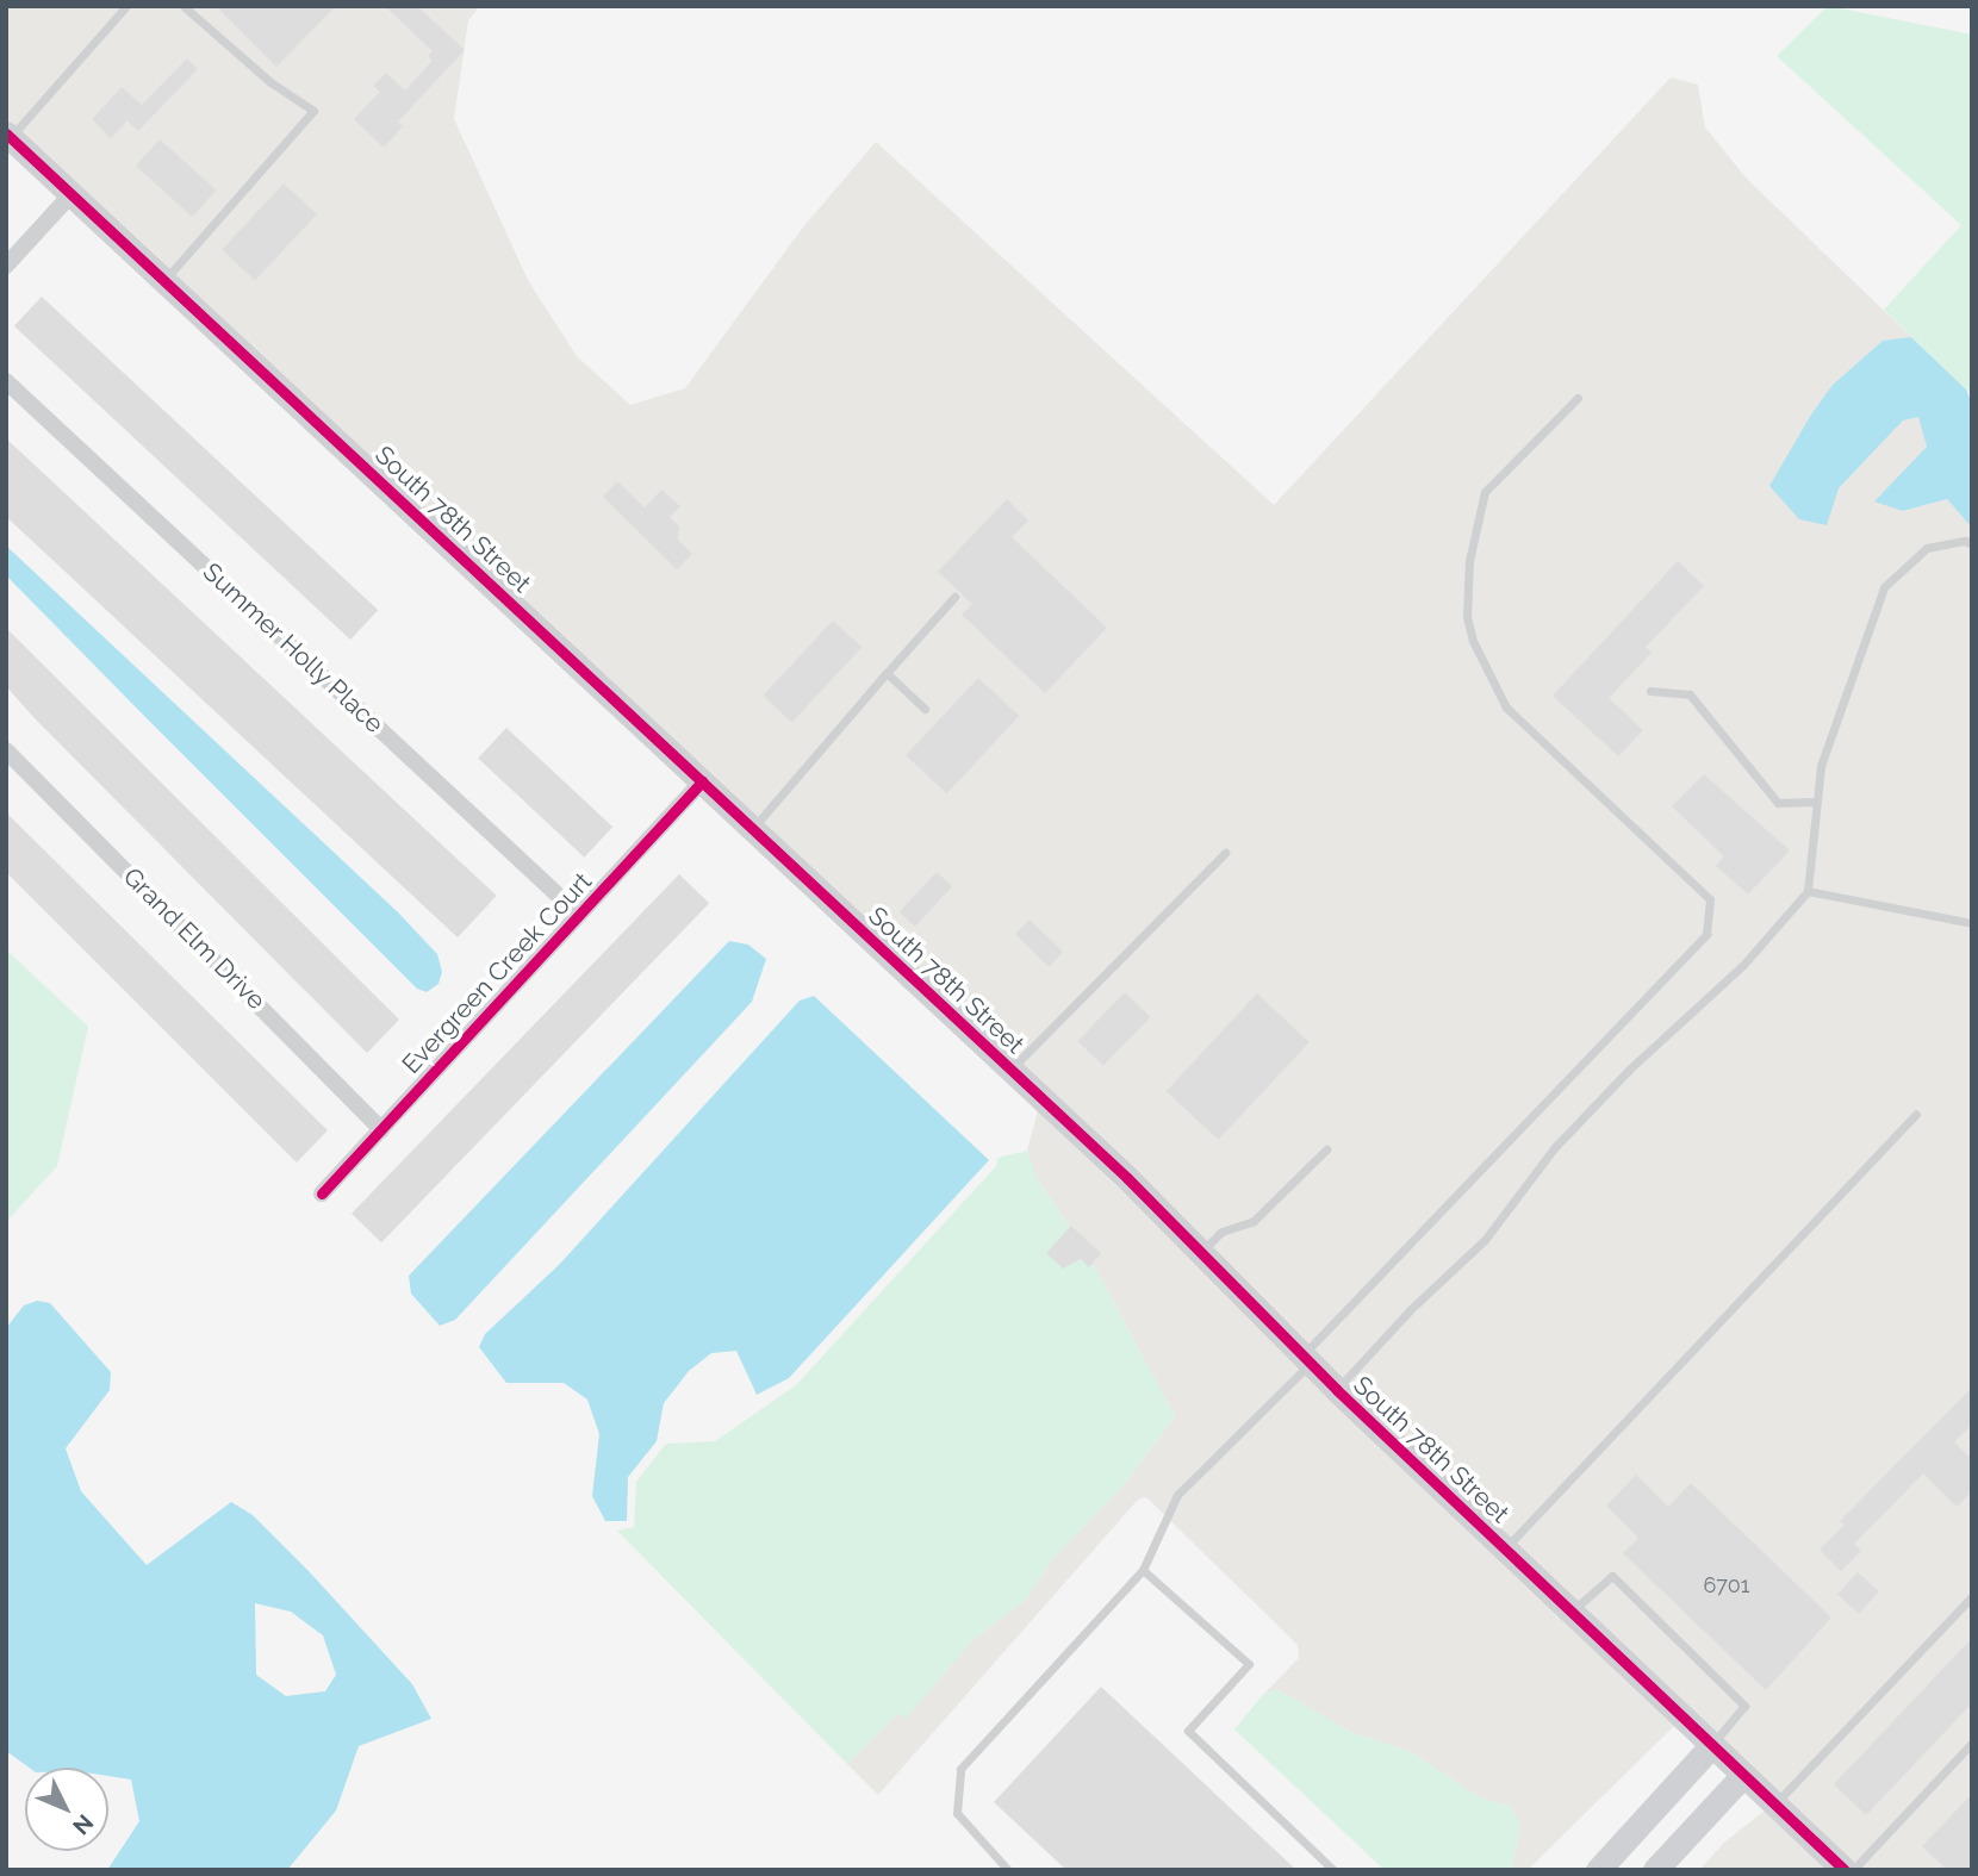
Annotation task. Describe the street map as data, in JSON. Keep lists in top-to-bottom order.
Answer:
{
  "streets": {
    "street": [
      "South 78th Street",
      "Summer Holly Place",
      "Grand Elm Drive",
      "Evergreen Creek Court"
    ]
  },
  "crossings": [
    ["South 78th Street", "Evergreen Creek Court"],
    ["Summer Holly Place", "Evergreen Creek Court"],
    ["Grand Elm Drive", "Evergreen Creek Court"]
  ],
  "house_numbers": ["6701"],
  "north": "bottom right"
}
